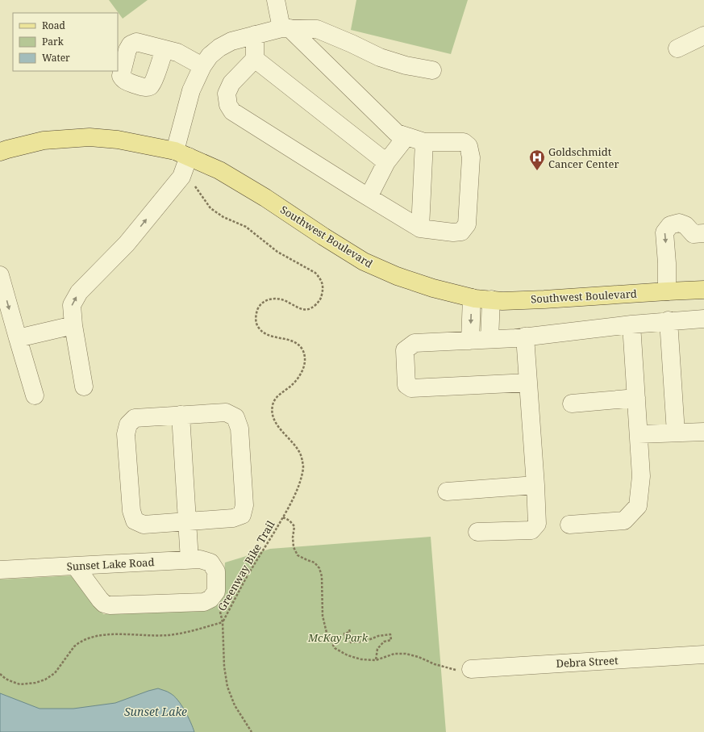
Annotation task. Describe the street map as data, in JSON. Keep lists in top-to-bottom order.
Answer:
{
  "streets": {
    "main road": ["Southwest Boulevard"],
    "street": ["Sunset Lake Road", "Debra Street"],
    "path": ["Greenway Bike Trail"]
  },
  "crossings": [
    ["Greenway Bike Trail", "Debra Street"]
  ],
  "water": ["Sunset Lake"],
  "parks": ["McKay Park"],
  "places": {
    "hospital": ["Goldschmidt Cancer Center"]
  },
  "legend": ["Road", "Park", "Water"]
}
